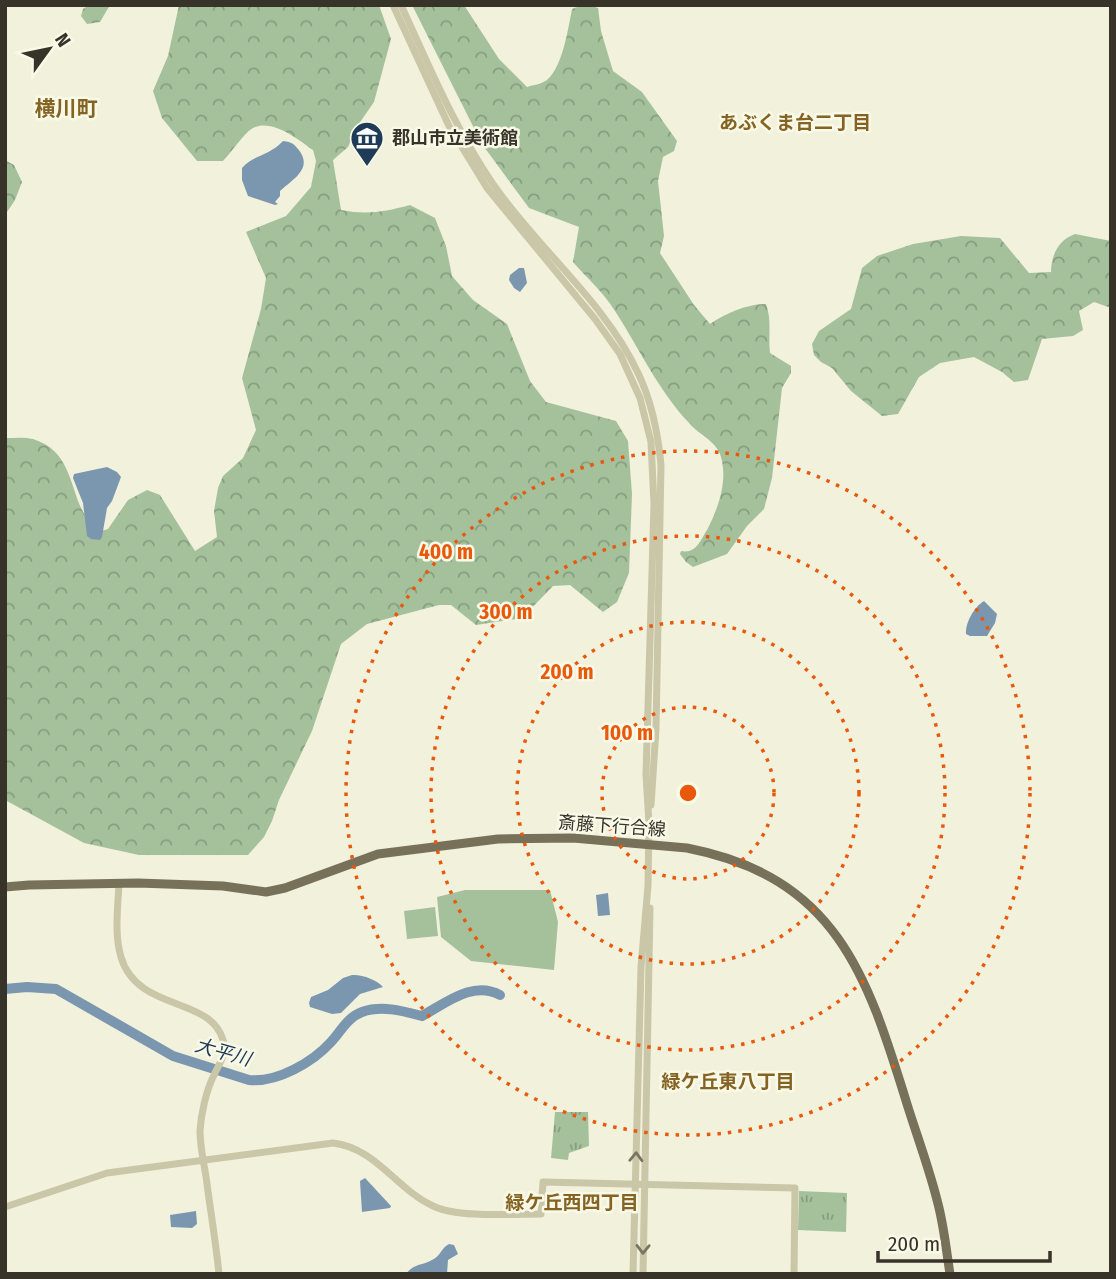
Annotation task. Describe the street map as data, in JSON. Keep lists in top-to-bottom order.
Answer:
{
  "streets": {
    "main road": ["斎藤下行合線"]
  },
  "districts": [
    "横川町",
    "あぶくま台二丁目",
    "緑ケ丘東八丁目",
    "緑ケ丘西四丁目"
  ],
  "water": ["大平川"],
  "places": {
    "museum": ["郡山市立美術館"]
  },
  "scale_bar": "200 m",
  "north": "top right",
  "rings": [
    "400 m",
    "300 m",
    "200 m",
    "100 m"
  ]
}
